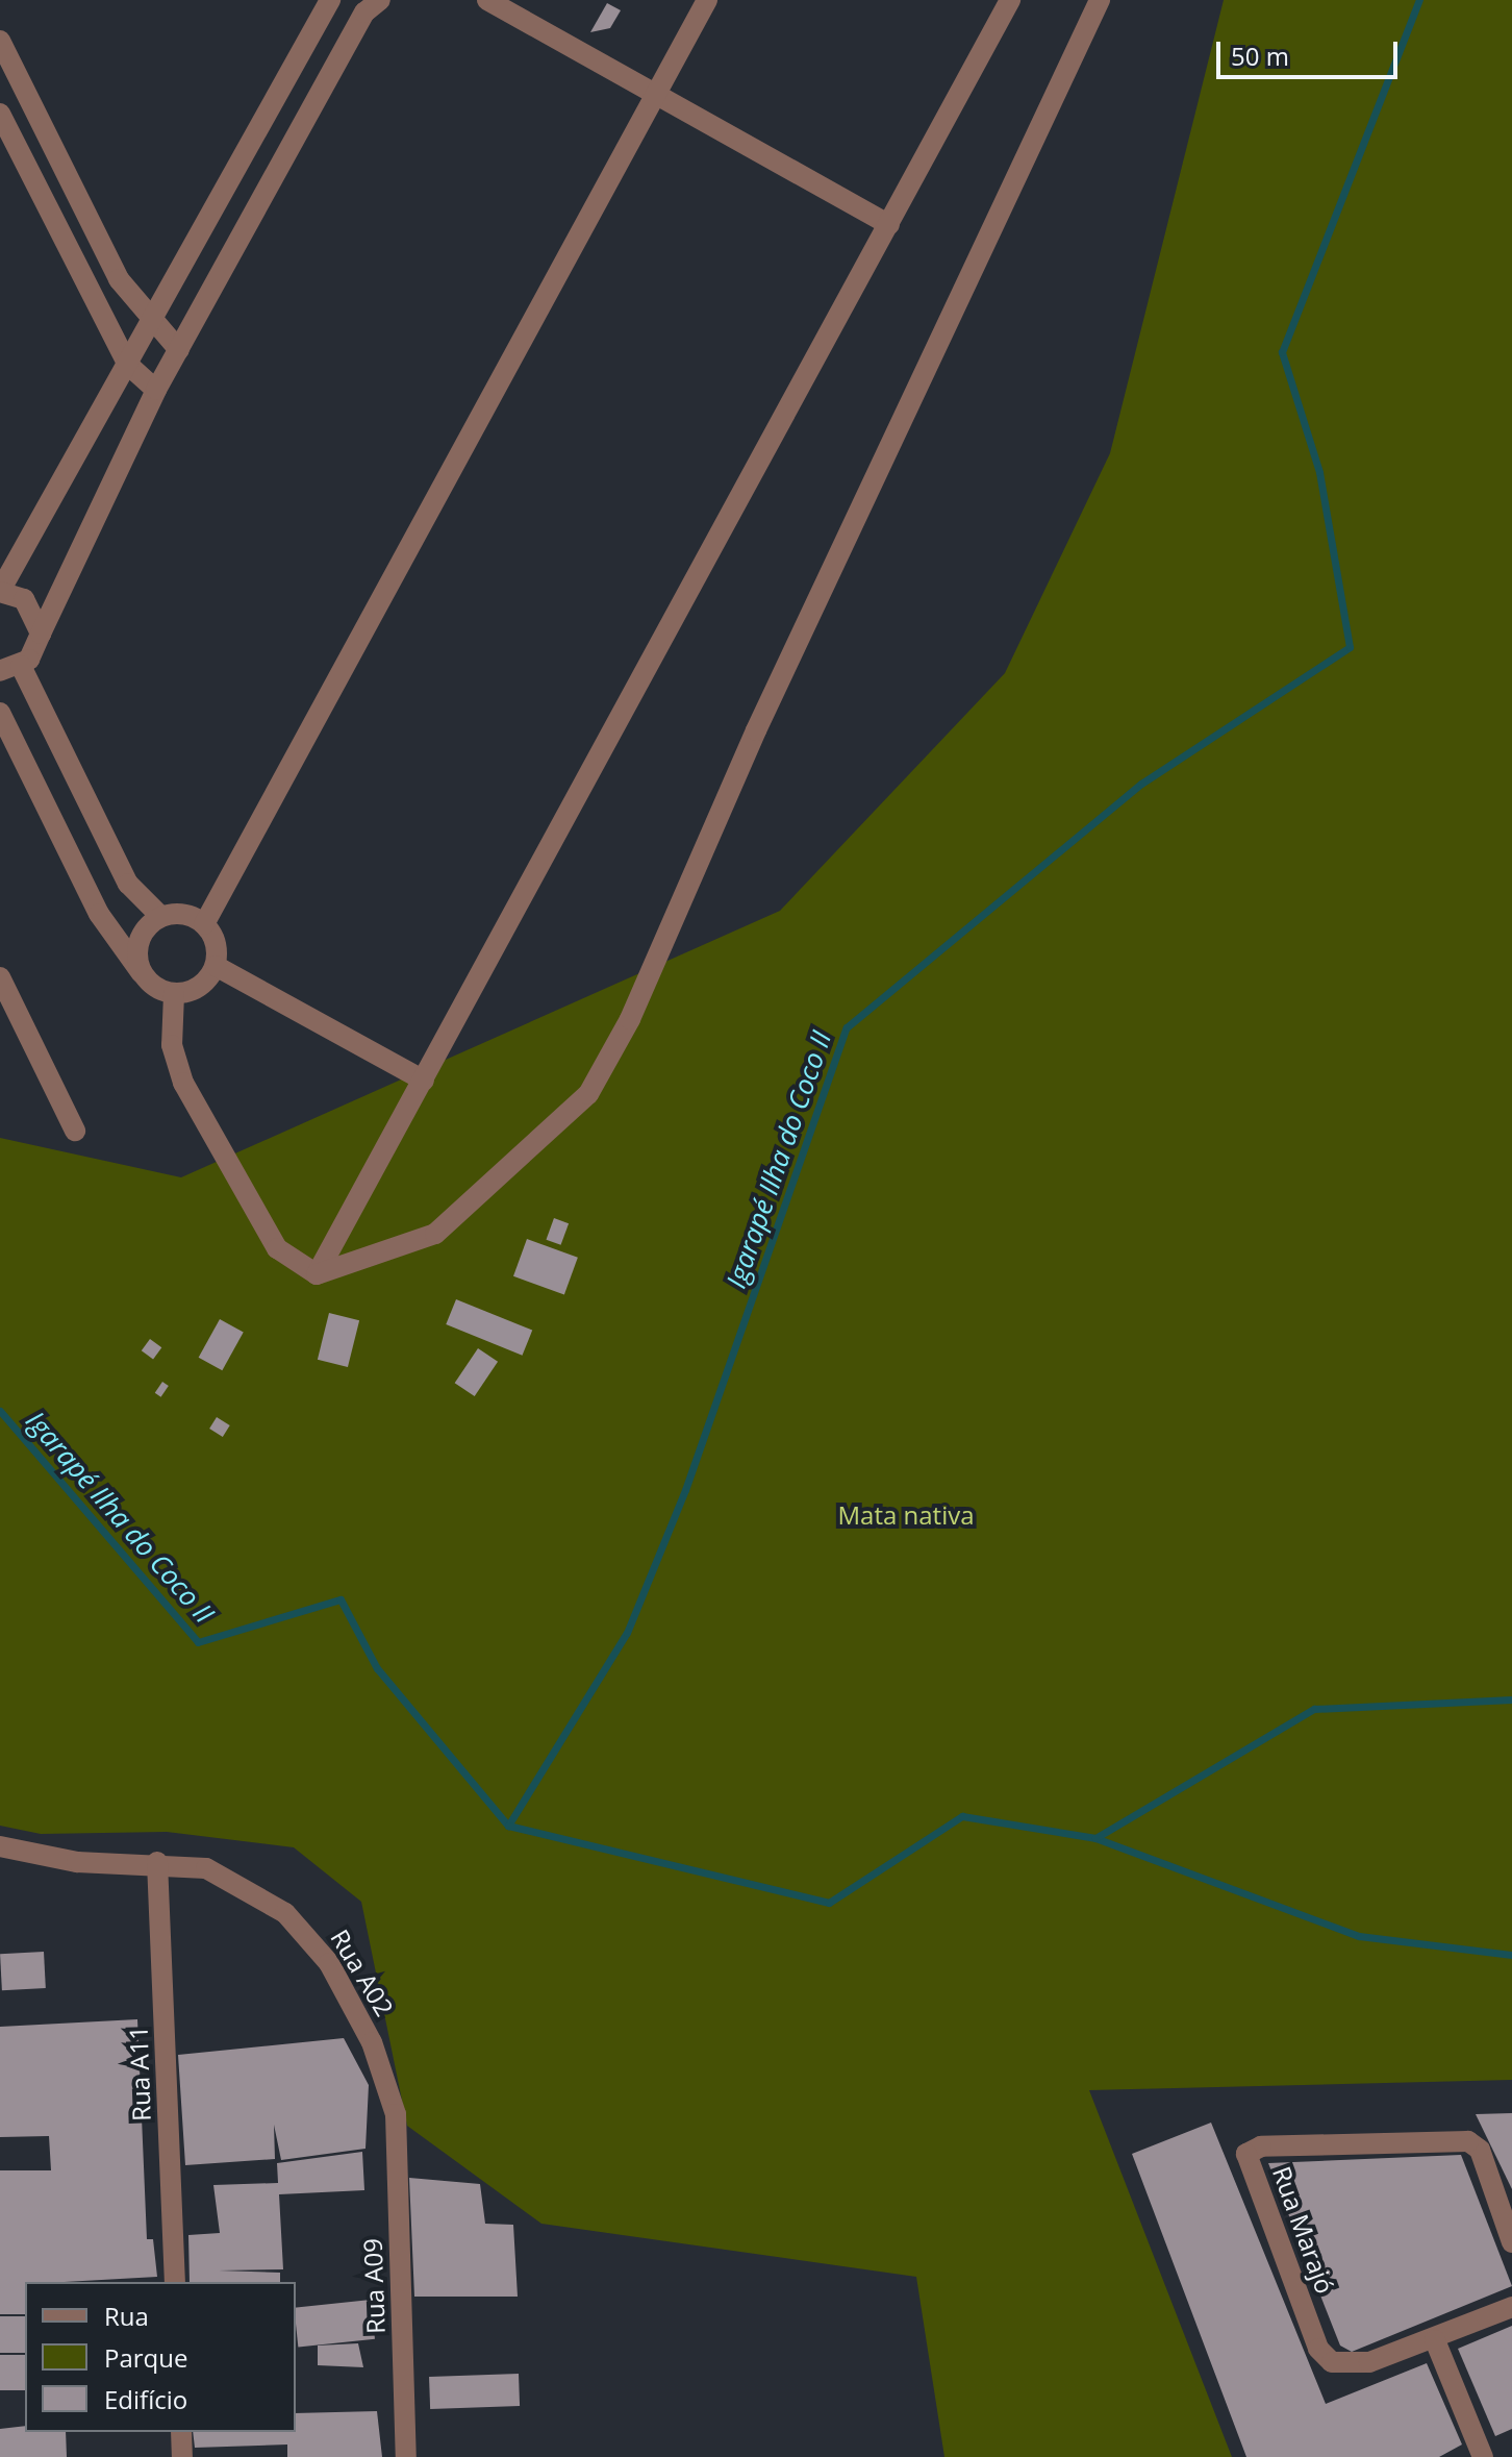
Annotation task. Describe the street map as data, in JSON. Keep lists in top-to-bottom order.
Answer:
{
  "streets": {
    "street": [
      "Rua A02",
      "Rua A11",
      "Rua Marajó",
      "Rua A09"
    ]
  },
  "crossings": [
    ["Rua A02", "Rua A11"],
    ["Rua A02", "Rua A09"]
  ],
  "water": ["Igarapé Ilha do Coco II"],
  "parks": ["Mata nativa"],
  "legend": ["Rua", "Parque", "Edifício"],
  "scale_bar": "50 m"
}
